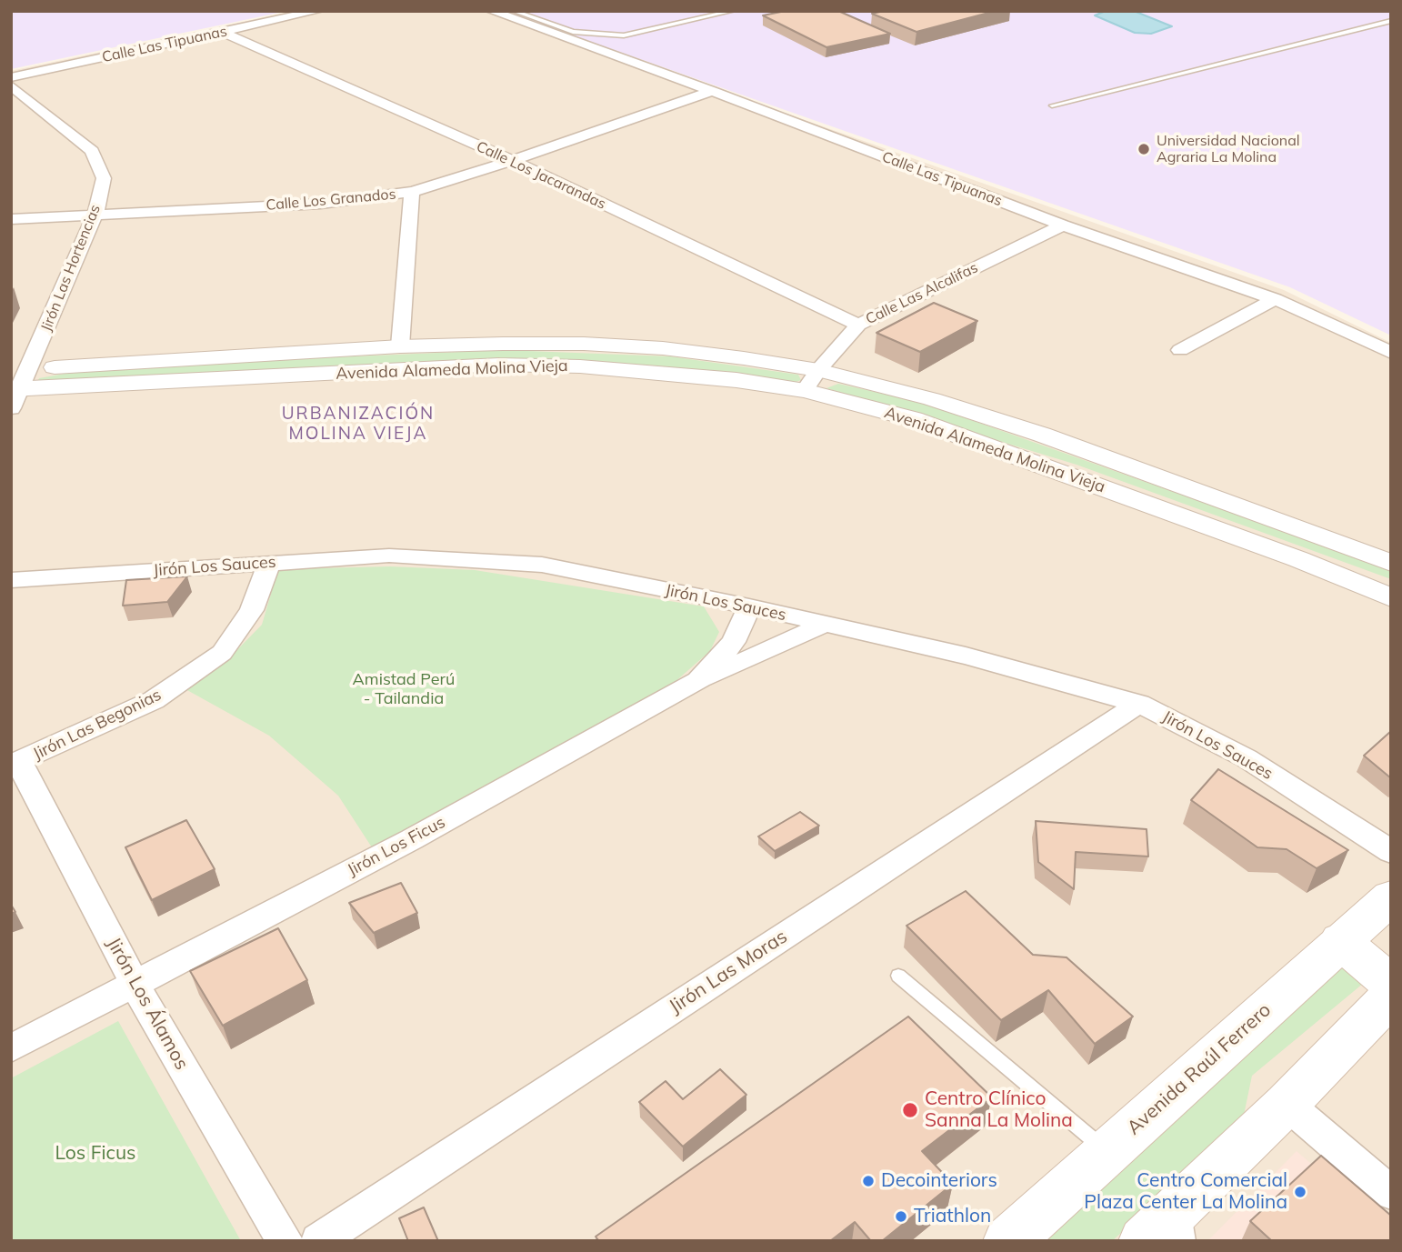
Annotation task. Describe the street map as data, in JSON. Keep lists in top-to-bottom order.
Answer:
{
  "streets": {
    "main road": ["Avenida Raúl Ferrero"],
    "street": [
      "Calle Las Tipuanas",
      "Calle Los Jacarandas",
      "Calle Los Granados",
      "Jirón Las Hortencias",
      "Calle Las Alcalifas",
      "Avenida Alameda Molina Vieja",
      "Jirón Los Sauces",
      "Jirón Las Begonias",
      "Jirón Los Ficus",
      "Jirón Las Moras",
      "Jirón Los Álamos"
    ]
  },
  "crossings": [
    ["Calle Las Tipuanas", "Calle Los Jacarandas"],
    ["Calle Las Tipuanas", "Calle Los Granados"],
    ["Calle Las Tipuanas", "Calle Las Alcalifas"],
    ["Calle Los Jacarandas", "Calle Los Granados"],
    ["Calle Los Jacarandas", "Calle Las Alcalifas"],
    ["Calle Los Granados", "Jirón Las Hortencias"],
    ["Jirón Las Hortencias", "Avenida Alameda Molina Vieja"],
    ["Calle Las Alcalifas", "Avenida Alameda Molina Vieja"],
    ["Jirón Los Sauces", "Jirón Las Begonias"],
    ["Jirón Los Sauces", "Jirón Los Ficus"],
    ["Jirón Los Sauces", "Jirón Las Moras"],
    ["Jirón Las Begonias", "Jirón Los Álamos"],
    ["Jirón Los Ficus", "Jirón Los Álamos"]
  ],
  "districts": ["URBANIZACIÓN MOLINA VIEJA"],
  "parks": ["Amistad Perú - Tailandia", "Los Ficus"],
  "places": [
    "Universidad Nacional Agraria La Molina",
    "Centro Clínico Sanna La Molina",
    "Decointeriors",
    "Centro Comercial Plaza Center La Molina",
    "Triathlon"
  ]
}
